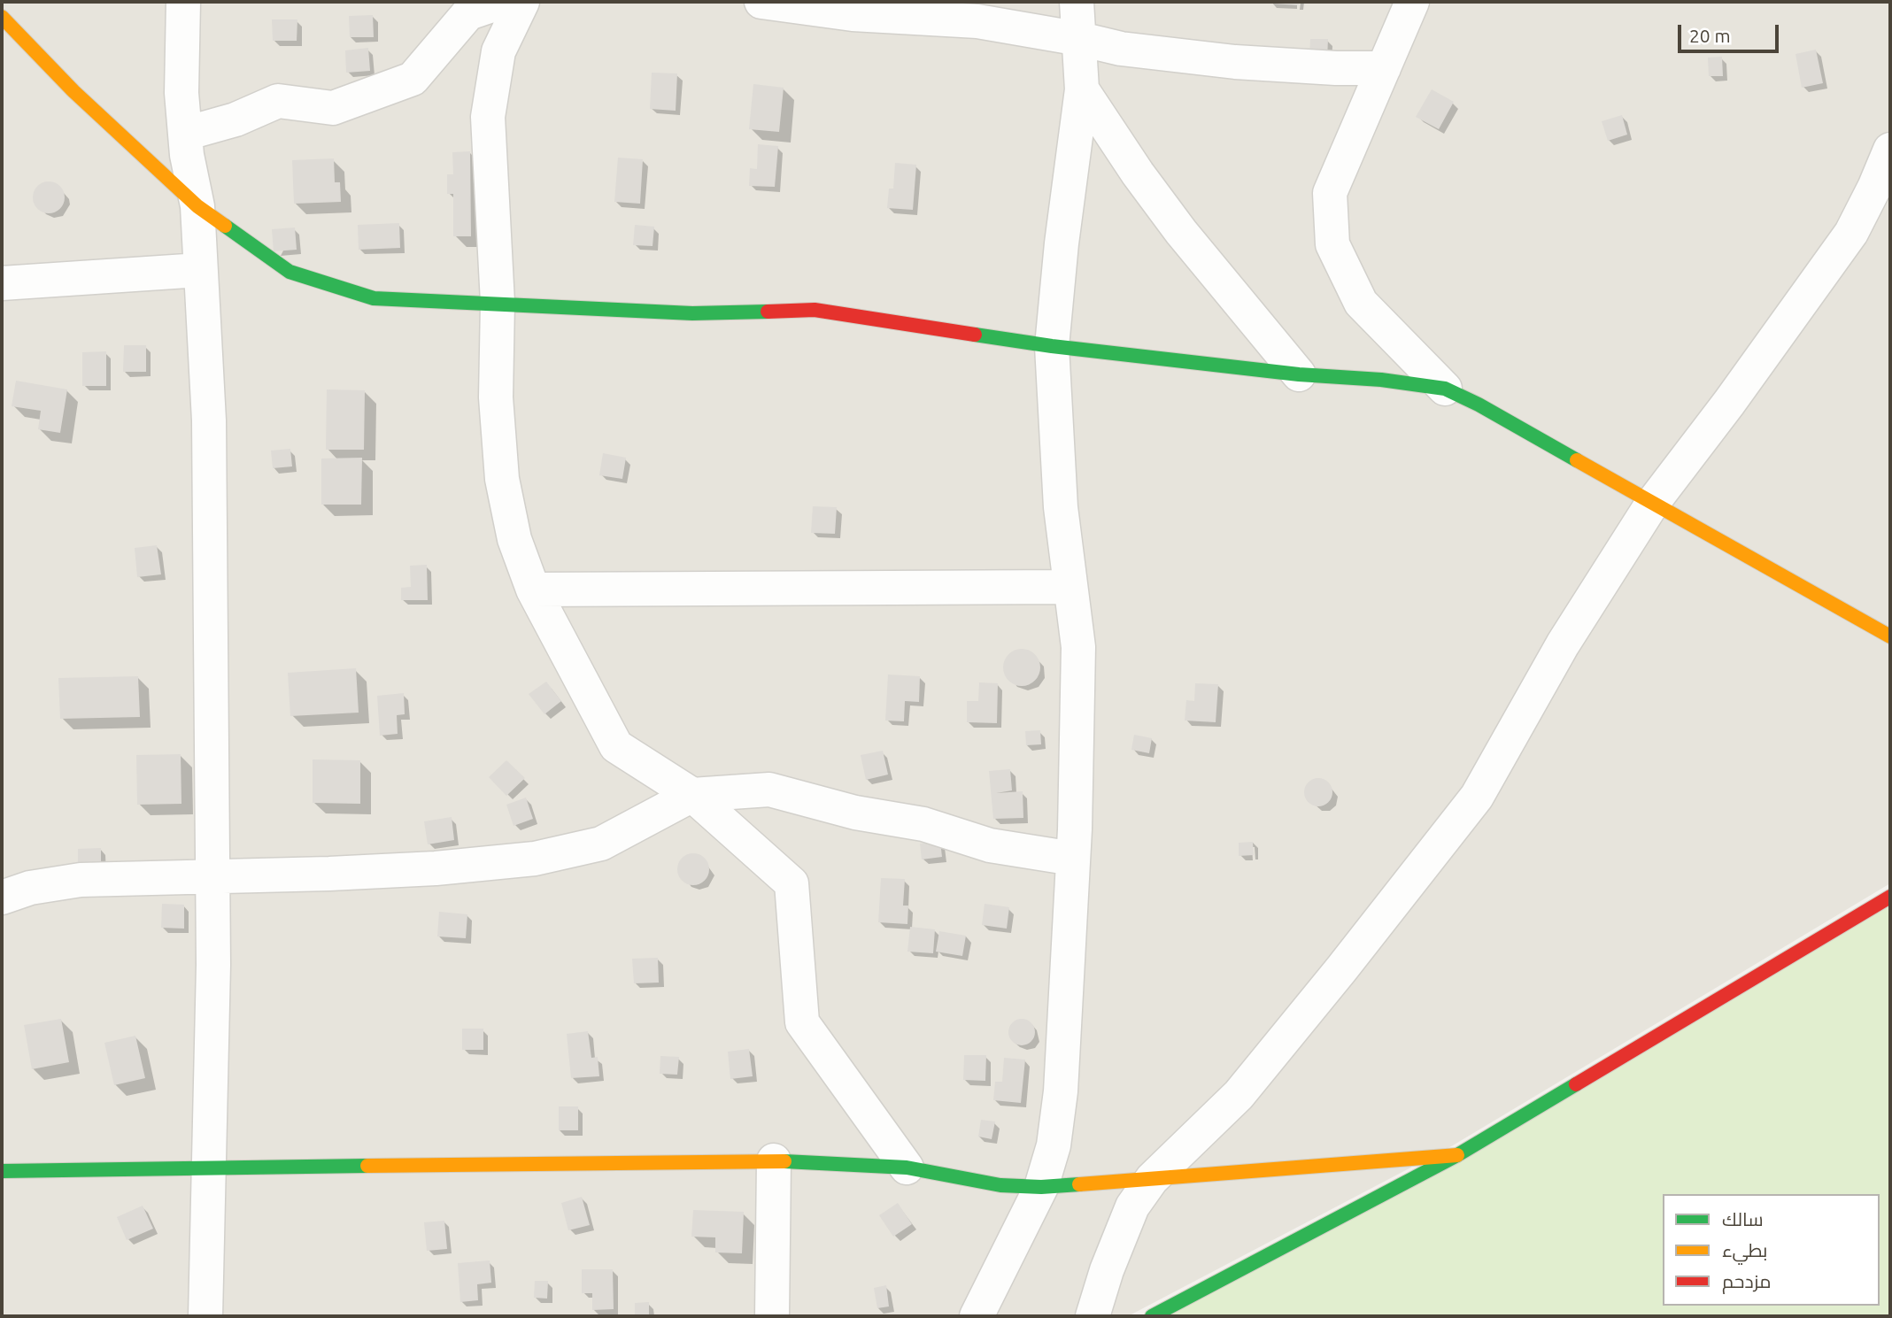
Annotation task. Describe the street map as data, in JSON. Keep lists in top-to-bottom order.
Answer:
{
  "legend": ["سالك", "بطيء", "مزدحم"],
  "scale_bar": "20 m"
}
